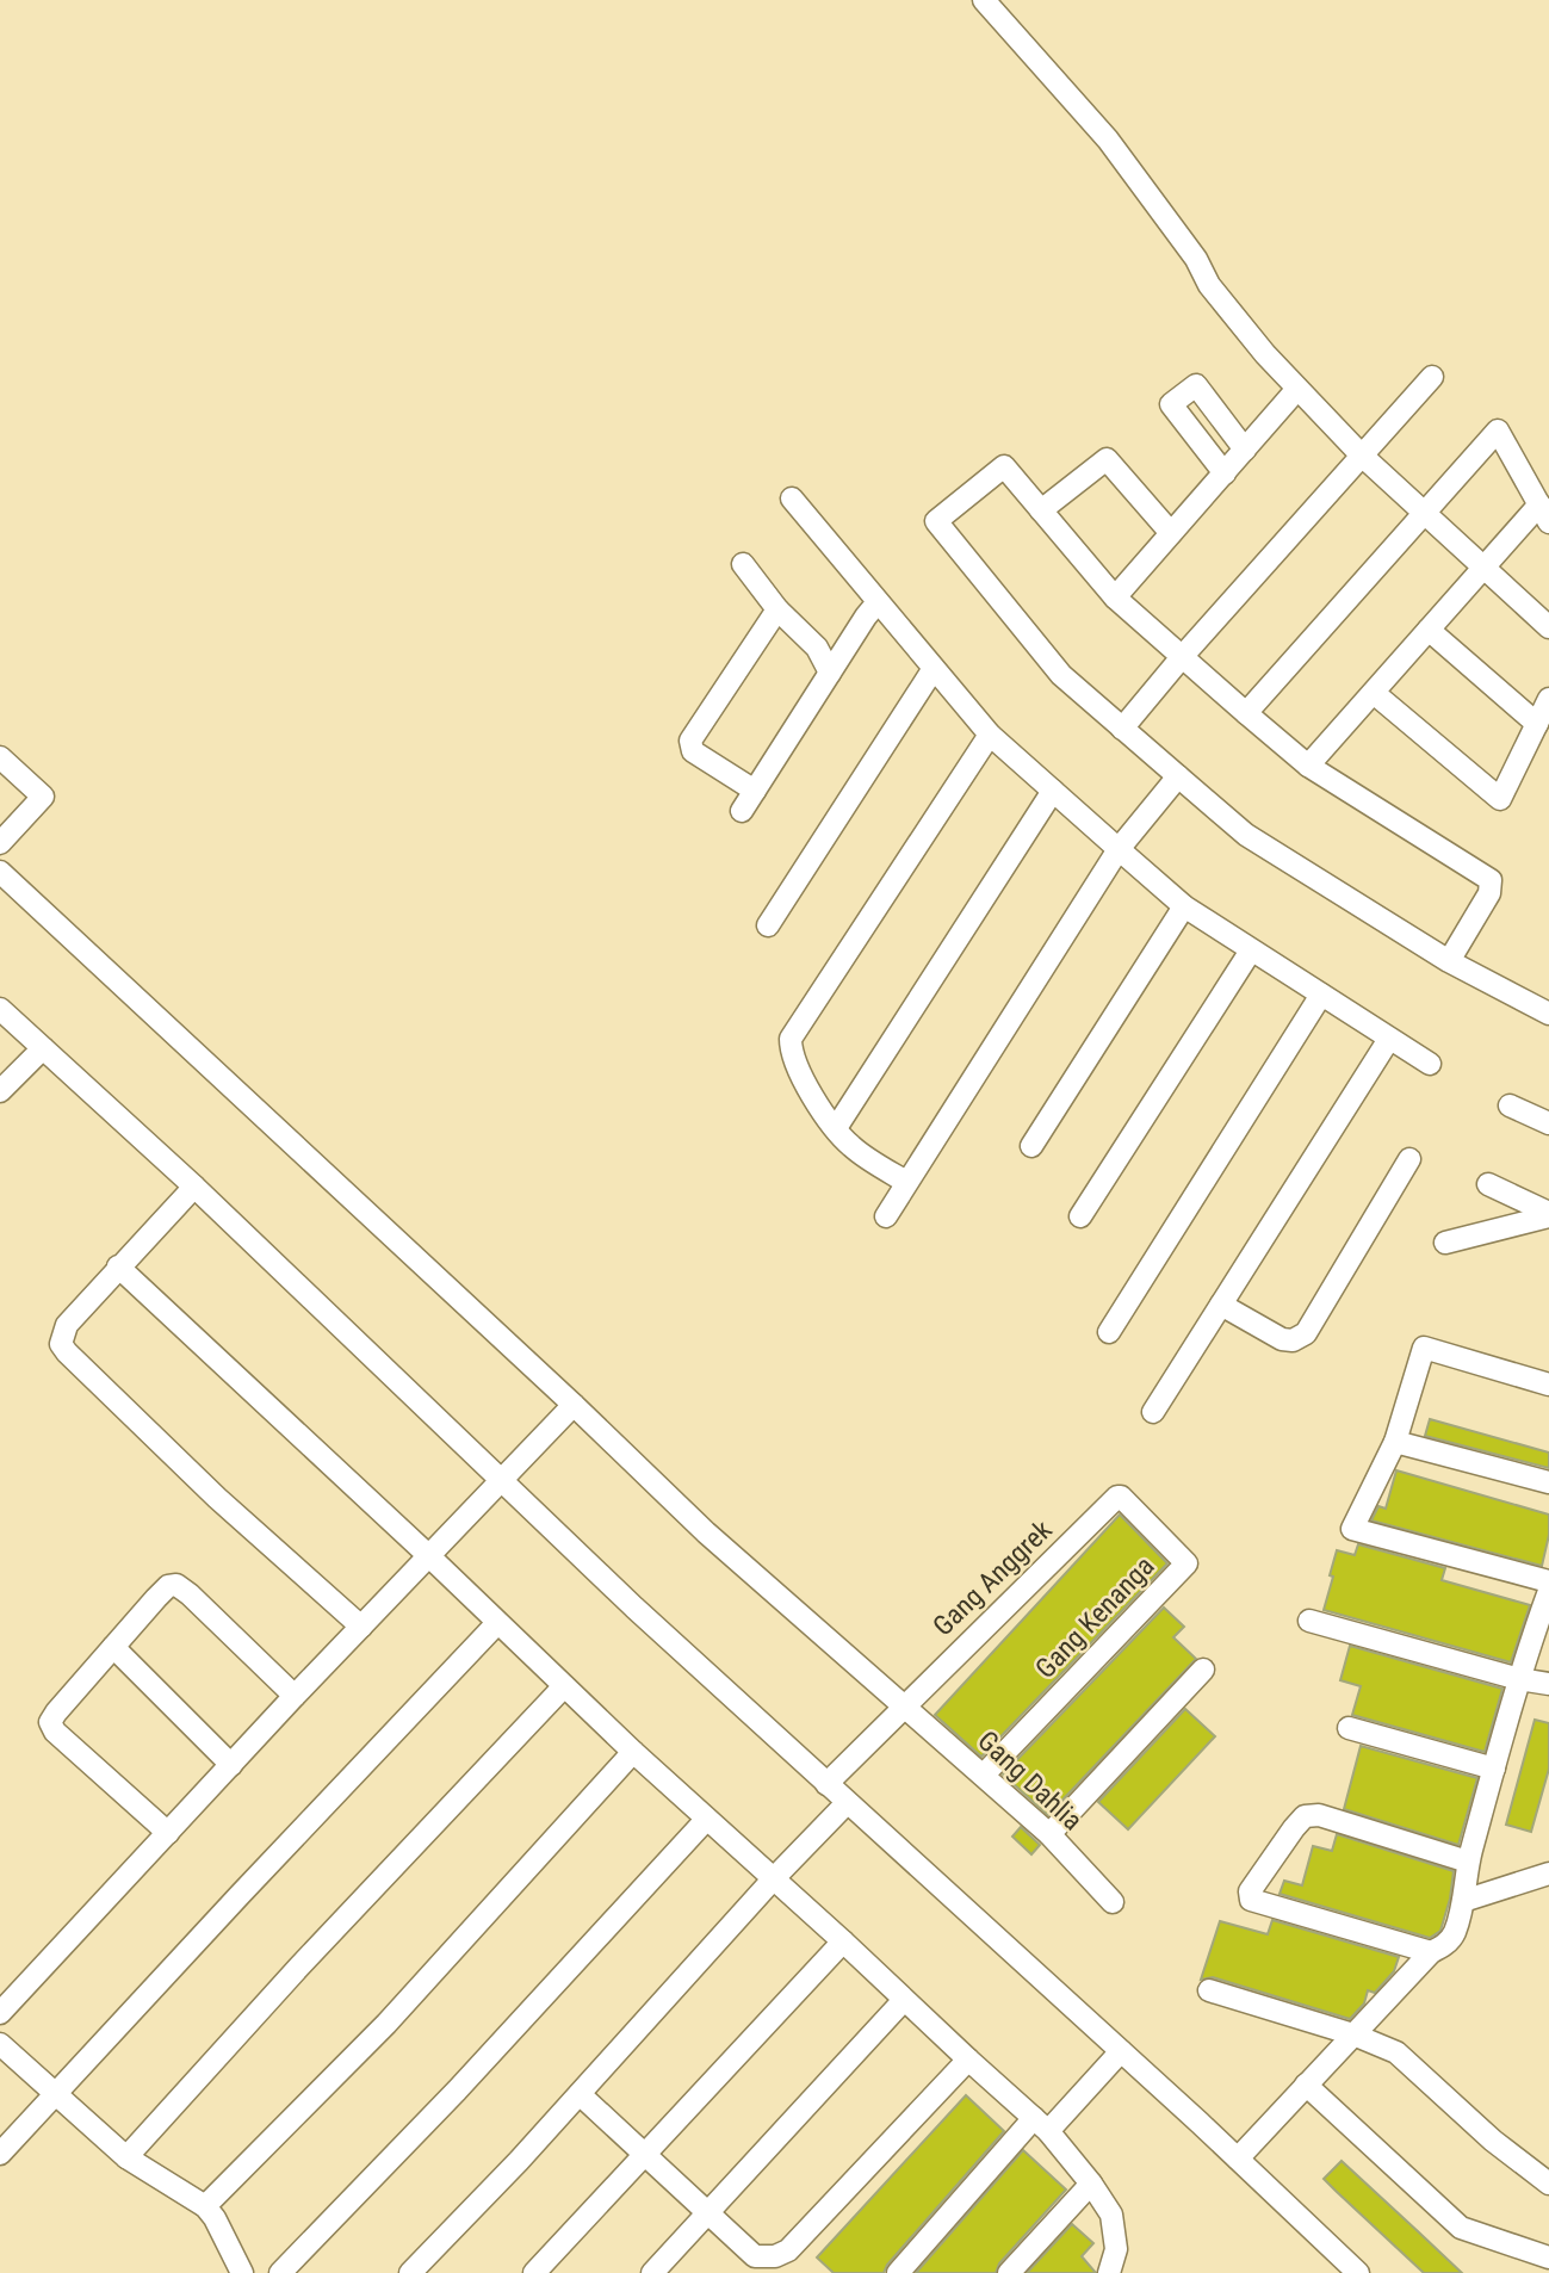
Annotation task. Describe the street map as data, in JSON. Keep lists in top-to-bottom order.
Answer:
{
  "streets": {
    "street": ["Gang Anggrek", "Gang Kenanga", "Gang Dahlia"]
  },
  "crossings": [
    ["Gang Anggrek", "Gang Kenanga"],
    ["Gang Anggrek", "Gang Dahlia"],
    ["Gang Kenanga", "Gang Dahlia"]
  ]
}
